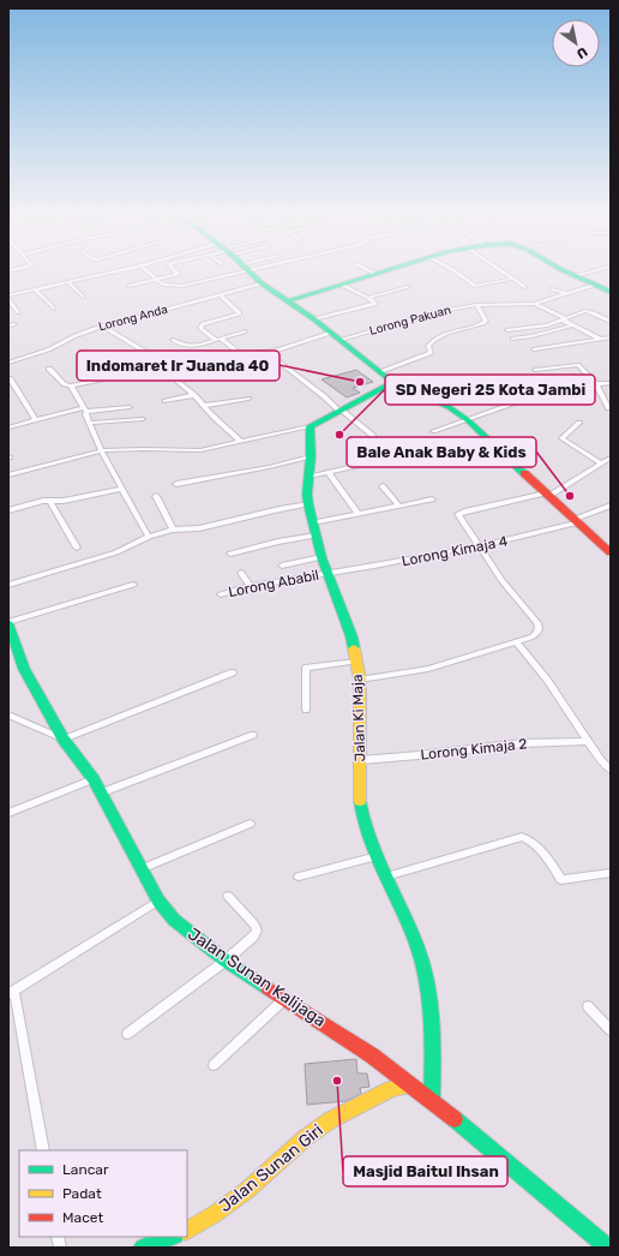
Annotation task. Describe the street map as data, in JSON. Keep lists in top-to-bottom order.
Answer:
{
  "streets": {
    "street": [
      "Lorong Anda",
      "Lorong Pakuan",
      "Lorong Kimaja 4",
      "Lorong Ababil",
      "Jalan Ki Maja",
      "Lorong Kimaja 2",
      "Jalan Sunan Kalijaga",
      "Jalan Sunan Giri"
    ]
  },
  "crossings": [
    ["Lorong Kimaja 4", "Lorong Ababil"],
    ["Lorong Kimaja 4", "Jalan Ki Maja"],
    ["Lorong Ababil", "Jalan Ki Maja"],
    ["Jalan Ki Maja", "Lorong Kimaja 2"],
    ["Jalan Ki Maja", "Jalan Sunan Kalijaga"],
    ["Jalan Sunan Kalijaga", "Jalan Sunan Giri"]
  ],
  "places": [
    "Indomaret Ir Juanda 40",
    "SD Negeri 25 Kota Jambi",
    "Bale Anak Baby & Kids",
    "Masjid Baitul Ihsan"
  ],
  "legend": ["Lancar", "Padat", "Macet"],
  "north": "bottom right"
}
